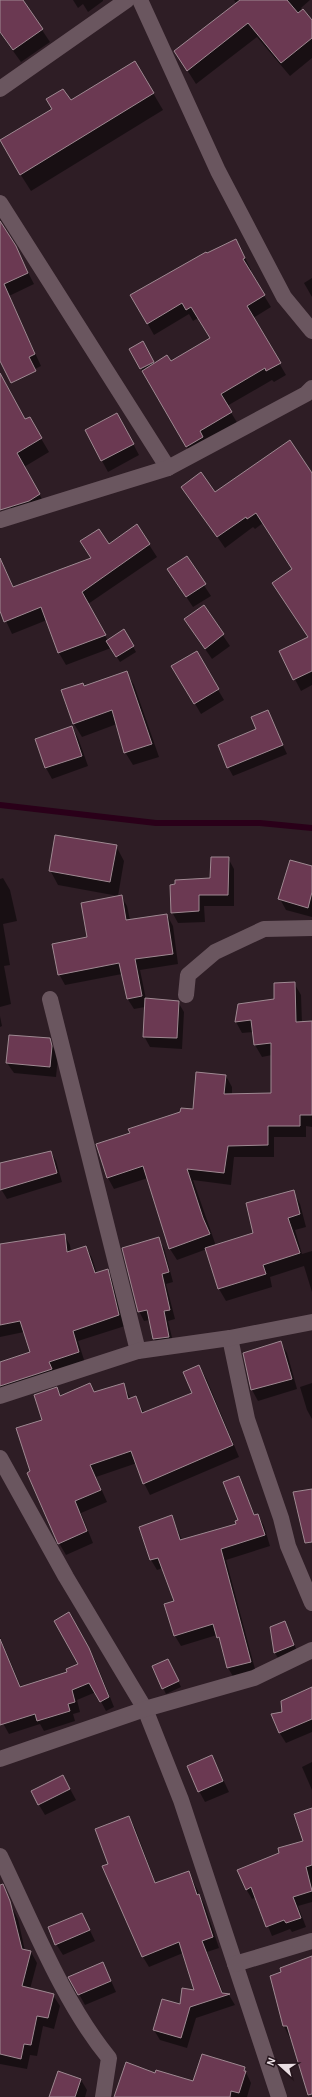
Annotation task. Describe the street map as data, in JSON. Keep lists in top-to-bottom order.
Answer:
{
  "north": "left"
}
